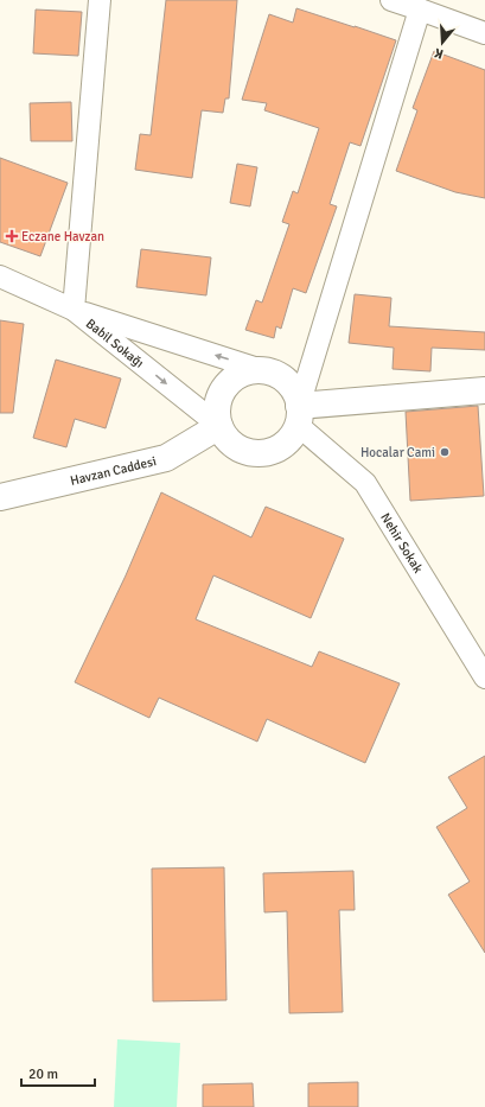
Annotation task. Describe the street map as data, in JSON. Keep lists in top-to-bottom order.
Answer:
{
  "streets": {
    "street": ["Babil Sokağı", "Havzan Caddesi", "Nehir Sokak"]
  },
  "crossings": [
    ["Babil Sokağı", "Havzan Caddesi"],
    ["Babil Sokağı", "Nehir Sokak"],
    ["Havzan Caddesi", "Nehir Sokak"]
  ],
  "places": {
    "health": ["Eczane Havzan"],
    "other": ["Hocalar Cami"]
  },
  "scale_bar": "20 m",
  "north": "bottom"
}
